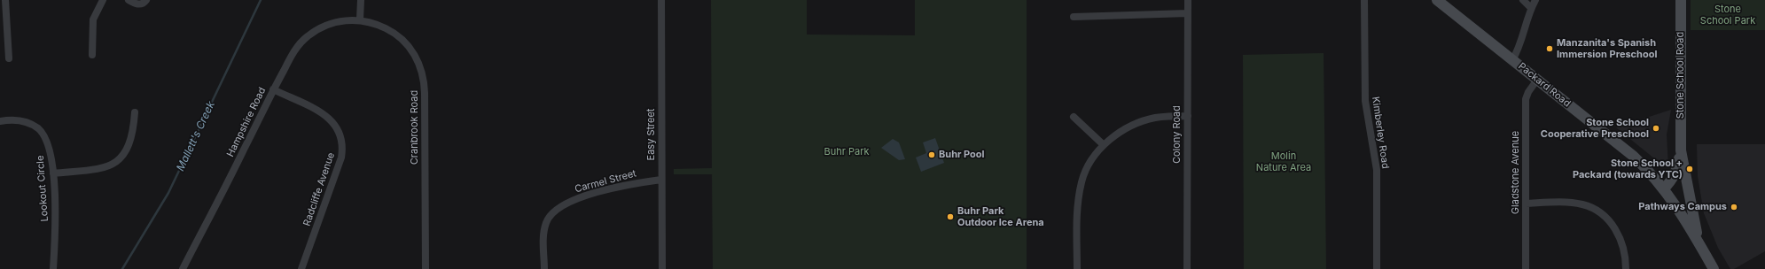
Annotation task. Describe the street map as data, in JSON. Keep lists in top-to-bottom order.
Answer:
{
  "streets": {
    "main road": ["Stone School Road", "Packard Road"],
    "street": [
      "Hampshire Road",
      "Cranbrook Road",
      "Kimberley Road",
      "Easy Street",
      "Colony Road",
      "Gladstone Avenue",
      "Carmel Street",
      "Lookout Circle",
      "Radcliffe Avenue"
    ]
  },
  "crossings": [
    ["Packard Road", "Gladstone Avenue"],
    ["Hampshire Road", "Cranbrook Road"],
    ["Hampshire Road", "Radcliffe Avenue"],
    ["Easy Street", "Carmel Street"]
  ],
  "water": ["Mallett's Creek"],
  "parks": ["Stone School Park", "Buhr Park", "Molin Nature Area"],
  "places": [
    "Manzanita's Spanish Immersion Preschool",
    "Stone School Cooperative Preschool",
    "Buhr Pool",
    "Stone School + Packard (towards YTC)",
    "Pathways Campus",
    "Buhr Park Outdoor Ice Arena"
  ]
}
